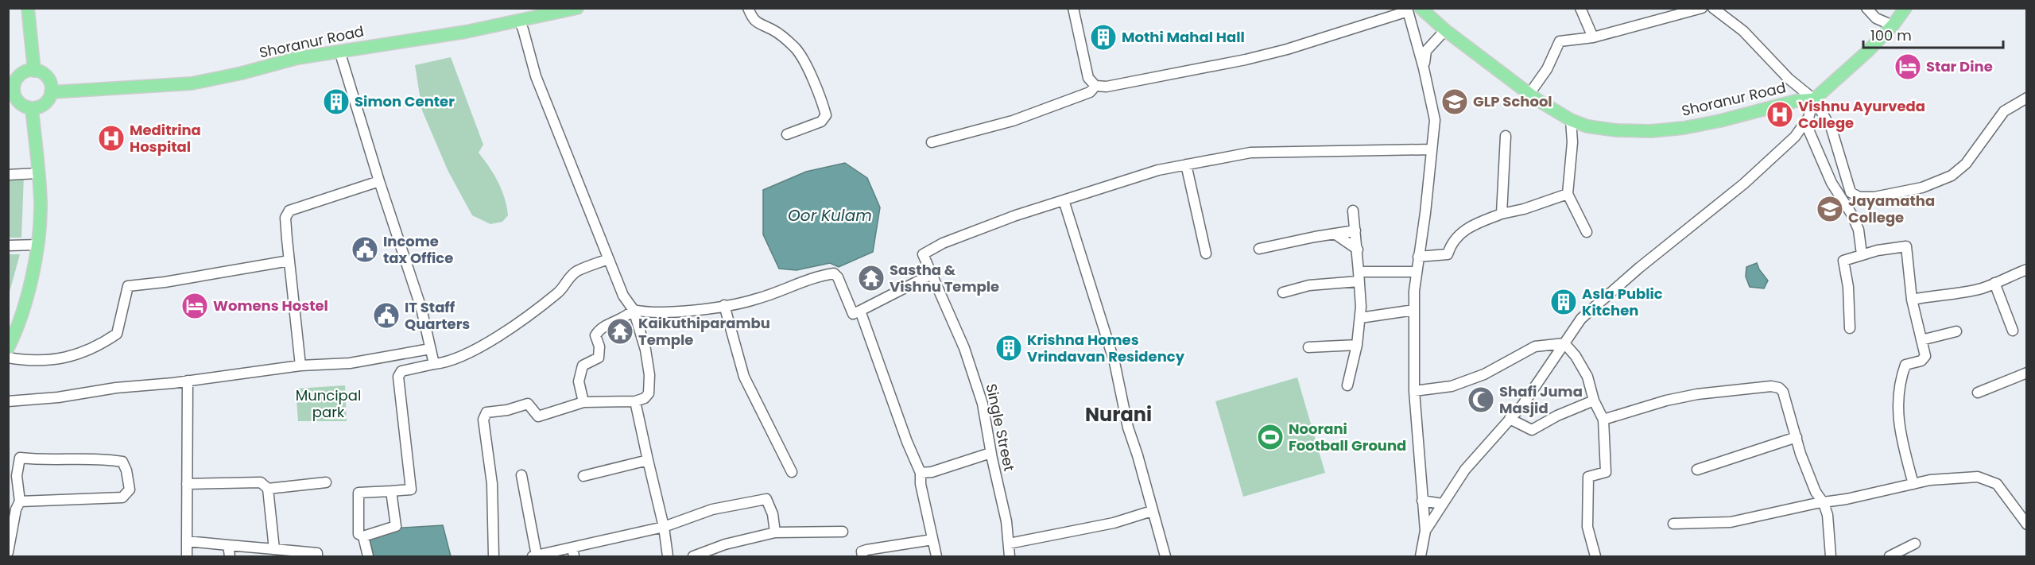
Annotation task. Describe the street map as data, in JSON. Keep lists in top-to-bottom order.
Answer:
{
  "streets": {
    "main road": ["Shoranur Road"],
    "street": ["Single Street"]
  },
  "districts": ["Nurani"],
  "water": ["Oor Kulam"],
  "parks": ["Muncipal park"],
  "places": {
    "building": [
      "Mothi Mahal Hall",
      "Simon Center",
      "Asla Public Kitchen",
      "Krishna Homes Vrindavan Residency"
    ],
    "hotel": ["Star Dine", "Womens Hostel"],
    "school or university": ["GLP School", "Jayamatha College"],
    "hospital": ["Vishnu Ayurveda College", "Meditrina Hospital"],
    "public building": ["Income tax Office", "IT Staff Quarters"],
    "temple": ["Sastha & Vishnu Temple", "Kaikuthiparambu Temple"],
    "mosque": ["Shafi Juma Masjid"],
    "sports": ["Noorani Football Ground"]
  },
  "scale_bar": "100 m"
}
